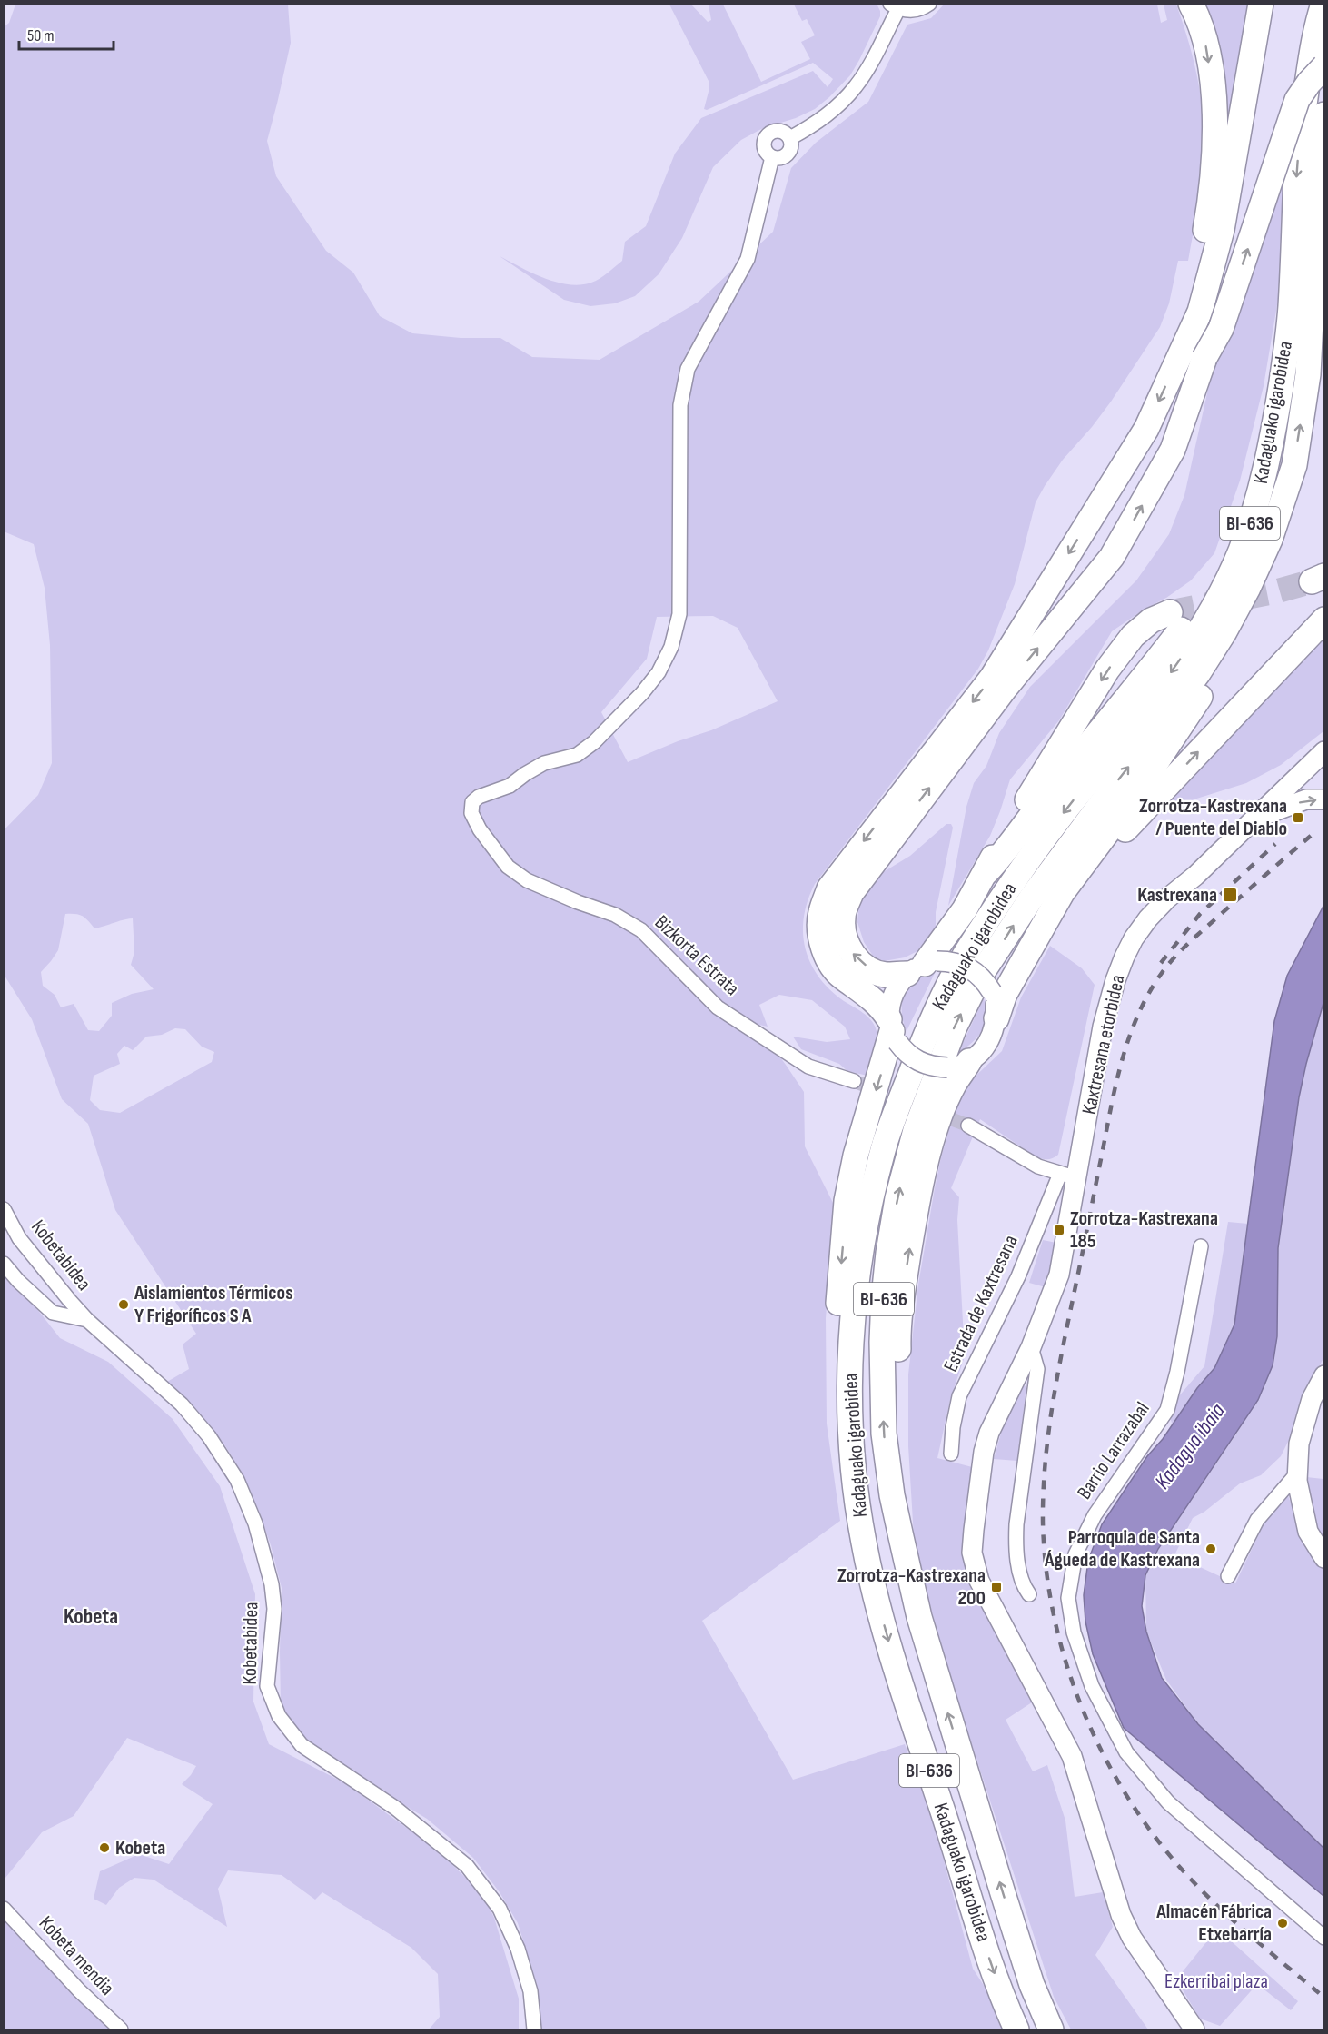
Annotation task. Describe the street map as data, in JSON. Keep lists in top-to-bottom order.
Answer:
{
  "streets": {
    "highway": ["Kadaguako igarobidea", "BI-636"],
    "street": [
      "Bizkorta Estrata",
      "Kaxtresana etorbidea",
      "Kobetabidea",
      "Estrada de Kaxtresana",
      "Barrio Larrazabal",
      "Kobeta mendia"
    ]
  },
  "crossings": [
    ["Kaxtresana etorbidea", "Estrada de Kaxtresana"]
  ],
  "districts": ["Kobeta"],
  "water": ["Kadagua ibaia"],
  "parks": ["Ezkerribai plaza"],
  "places": {
    "transit": [
      "Zorrotza-Kastrexana / Puente del Diablo",
      "Kastrexana",
      "Zorrotza-Kastrexana 185",
      "Zorrotza-Kastrexana 200"
    ],
    "other": [
      "Aislamientos Térmicos Y Frigoríficos S A",
      "Parroquia de Santa Águeda de Kastrexana",
      "Kobeta",
      "Almacén Fábrica Etxebarría"
    ]
  },
  "scale_bar": "50 m"
}
